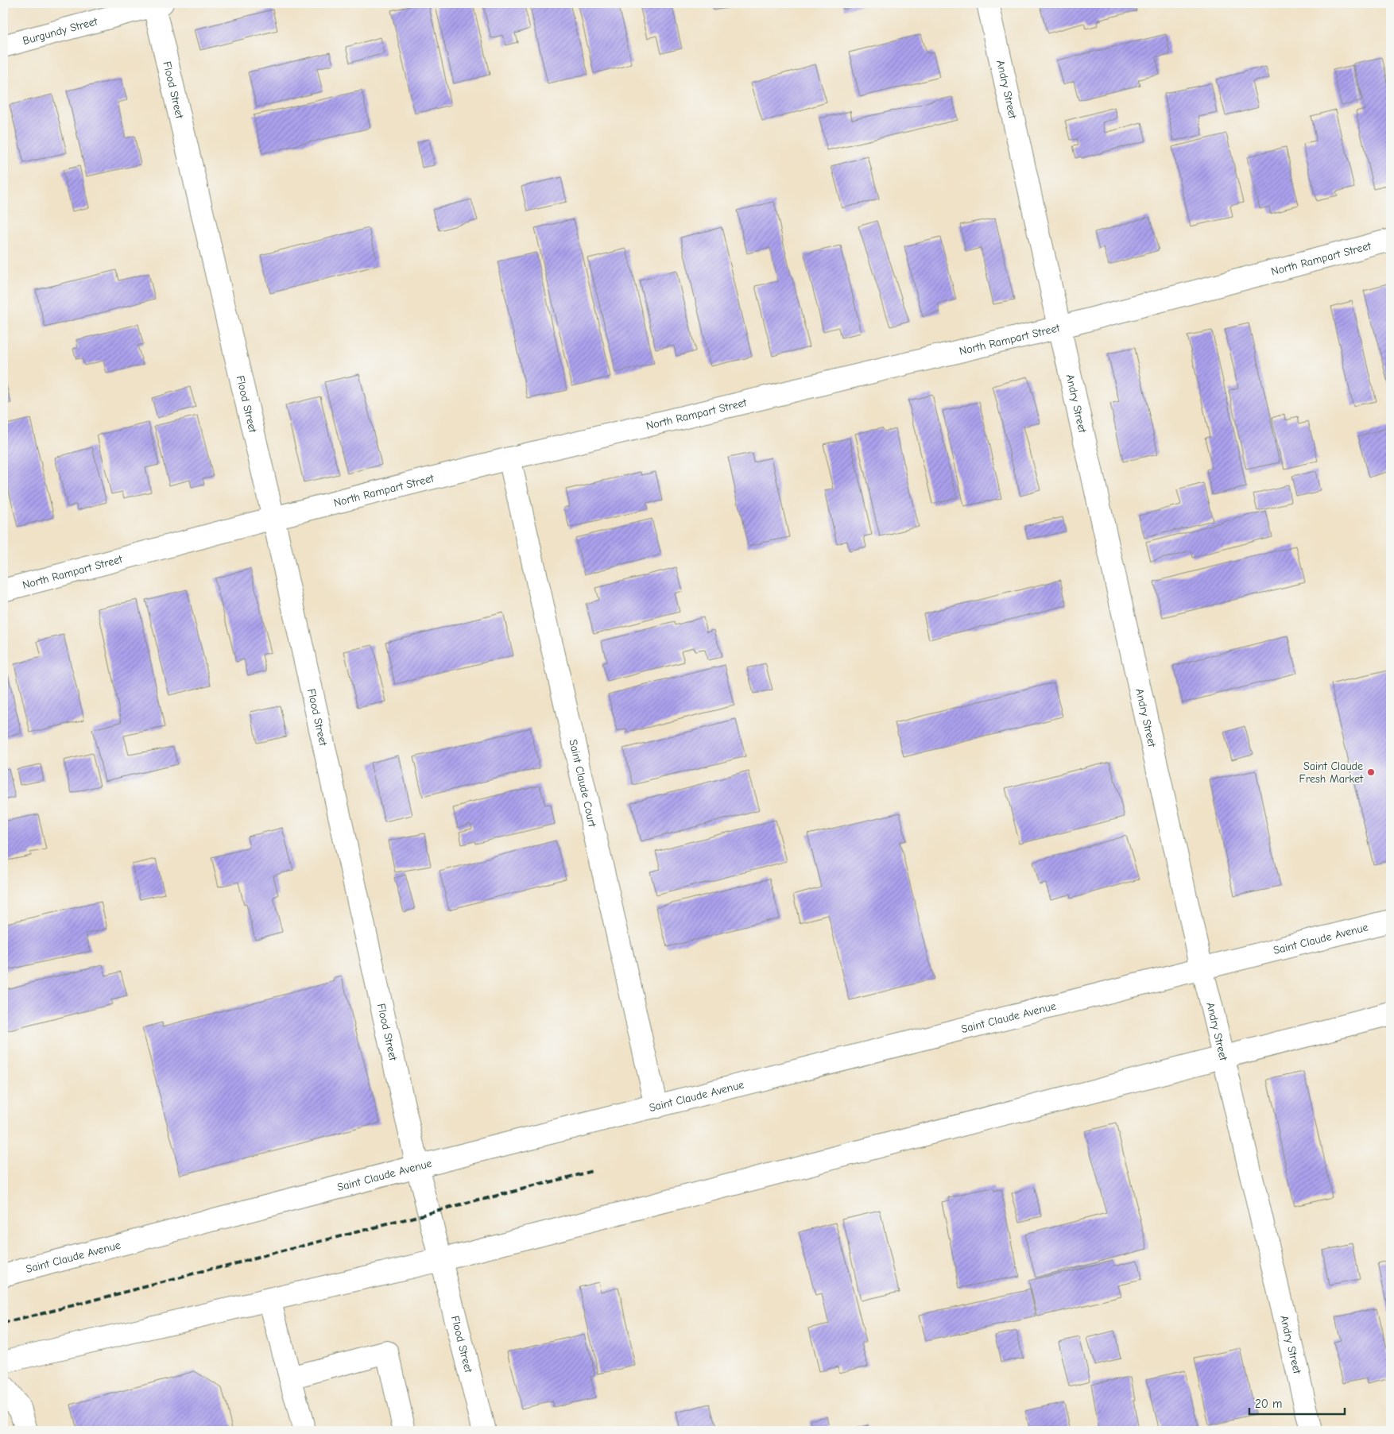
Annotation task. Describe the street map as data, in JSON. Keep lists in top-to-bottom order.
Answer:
{
  "streets": {
    "street": [
      "Burgundy Street",
      "Flood Street",
      "Andry Street",
      "North Rampart Street",
      "Saint Claude Court",
      "Saint Claude Avenue"
    ]
  },
  "crossings": [
    ["Burgundy Street", "Flood Street"],
    ["Flood Street", "North Rampart Street"],
    ["Flood Street", "Saint Claude Avenue"],
    ["Andry Street", "North Rampart Street"],
    ["Andry Street", "Saint Claude Avenue"],
    ["North Rampart Street", "Saint Claude Court"],
    ["Saint Claude Court", "Saint Claude Avenue"]
  ],
  "places": ["Saint Claude Fresh Market"],
  "scale_bar": "20 m"
}
